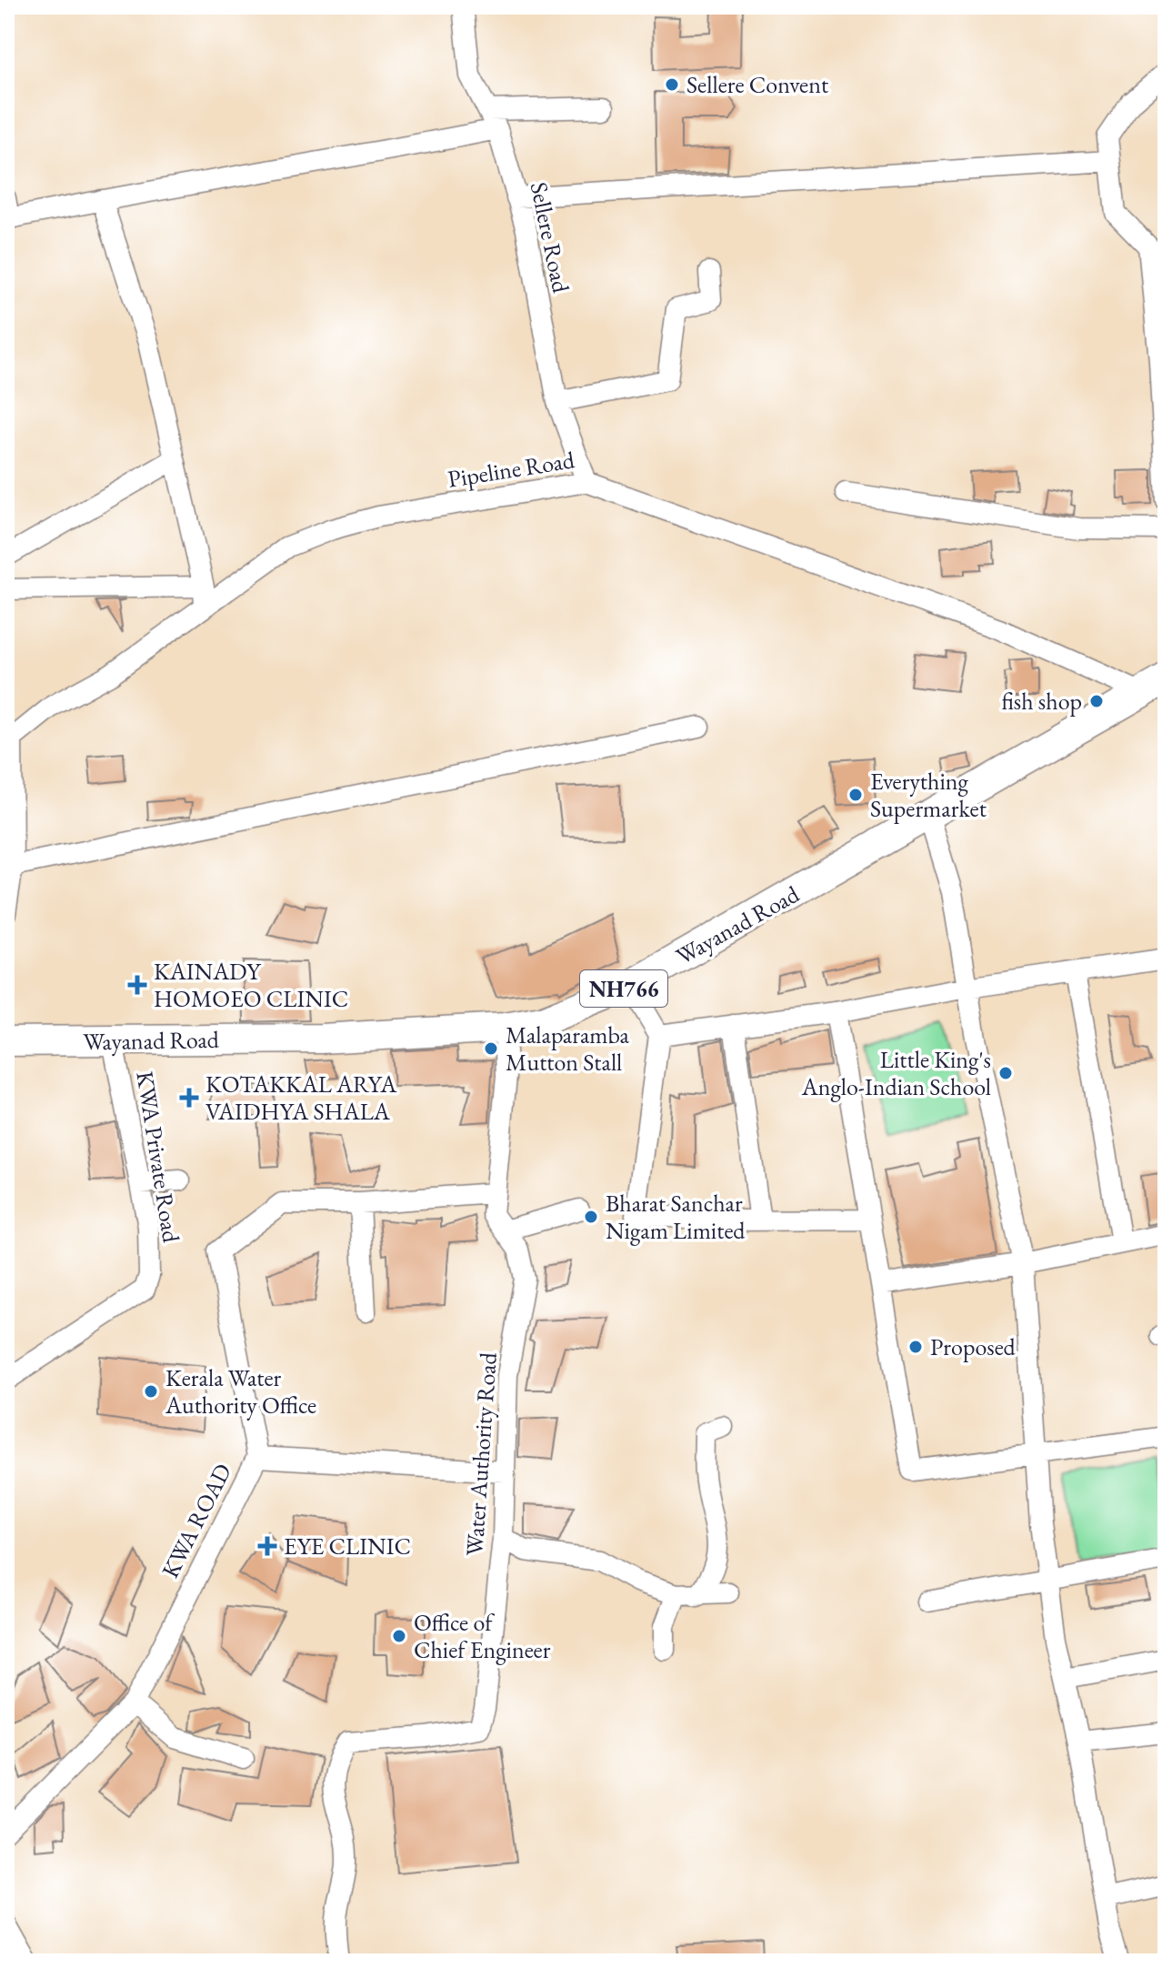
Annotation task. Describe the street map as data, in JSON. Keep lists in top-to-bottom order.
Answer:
{
  "streets": {
    "highway": ["Wayanad Road", "NH766"],
    "street": [
      "Sellere Road",
      "Pipeline Road",
      "KWA Private Road",
      "Water Authority Road",
      "KWA ROAD"
    ]
  },
  "crossings": [
    ["Sellere Road", "Pipeline Road"],
    ["Pipeline Road", "Wayanad Road"],
    ["Wayanad Road", "KWA Private Road"],
    ["Wayanad Road", "Water Authority Road"]
  ],
  "places": {
    "other": [
      "Sellere Convent",
      "fish shop",
      "Everything Supermarket",
      "Malaparamba Mutton Stall",
      "Little King's Anglo-Indian School",
      "Bharat Sanchar Nigam Limited",
      "Proposed",
      "Kerala Water Authority Office",
      "Office of Chief Engineer"
    ],
    "health": ["KAINADY HOMOEO CLINIC", "KOTAKKAL ARYA VAIDHYA SHALA", "EYE CLINIC"]
  }
}
